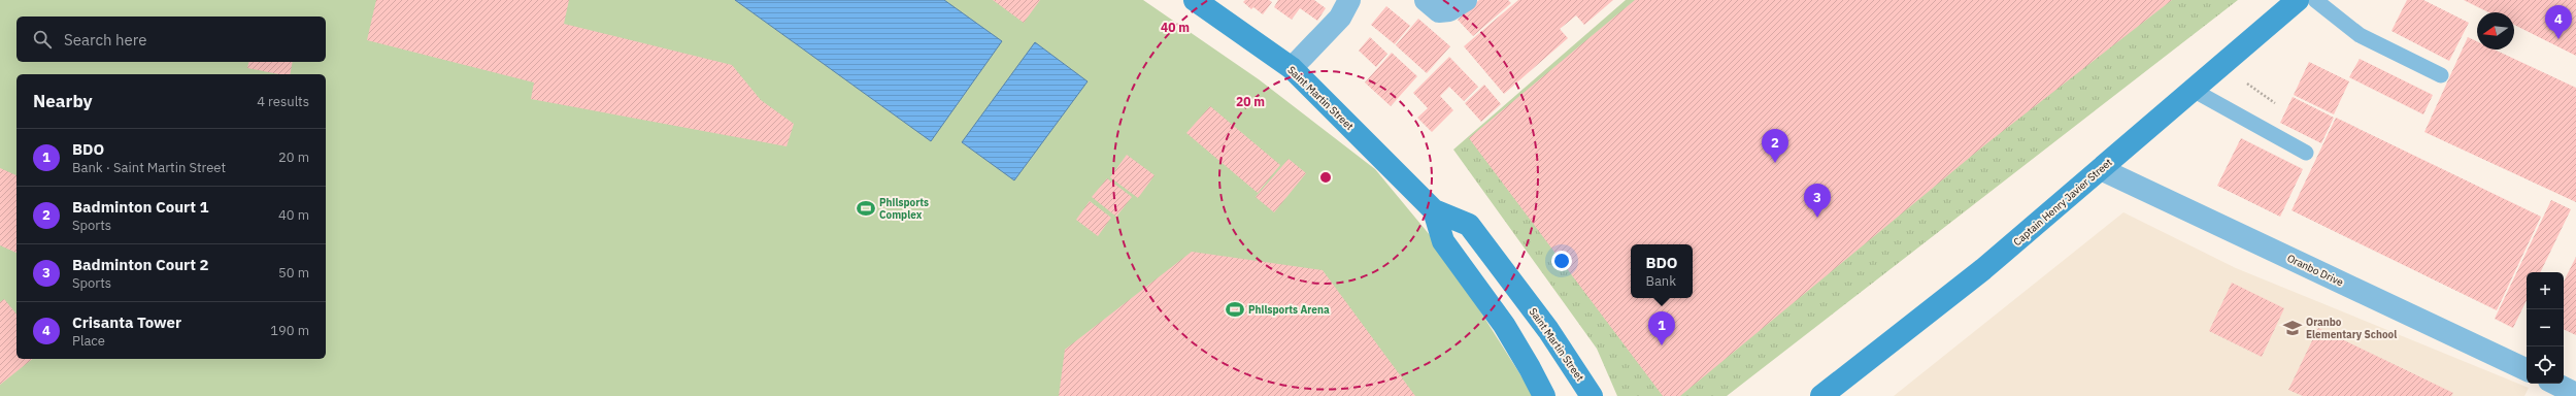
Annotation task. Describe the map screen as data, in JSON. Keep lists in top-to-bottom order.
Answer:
{
  "streets": {
    "street": ["Saint Martin Street", "Captain Henry Javier Street", "Oranbo Drive"]
  },
  "crossings": [
    ["Captain Henry Javier Street", "Oranbo Drive"]
  ],
  "places": {
    "sports": ["Philsports Complex", "Philsports Arena"],
    "school or university": ["Oranbo Elementary School"]
  },
  "north": "left",
  "page": {
    "pins": [
      "4",
      "2",
      "3",
      "1"
    ],
    "search": "Search here",
    "heading": ["Nearby", "4 results"],
    "list": [
      {
        "mark": "1",
        "name": "BDO",
        "note": "Bank · Saint Martin Street",
        "value": "20 m"
      },
      {
        "mark": "2",
        "name": "Badminton Court 1",
        "note": "Sports",
        "value": "40 m"
      },
      {
        "mark": "3",
        "name": "Badminton Court 2",
        "note": "Sports",
        "value": "50 m"
      },
      {
        "mark": "4",
        "name": "Crisanta Tower",
        "note": "Place",
        "value": "190 m"
      }
    ],
    "popup": ["BDO", "Bank"],
    "map_buttons": ["+", "−"]
  },
  "rings": ["40 m", "20 m"]
}
